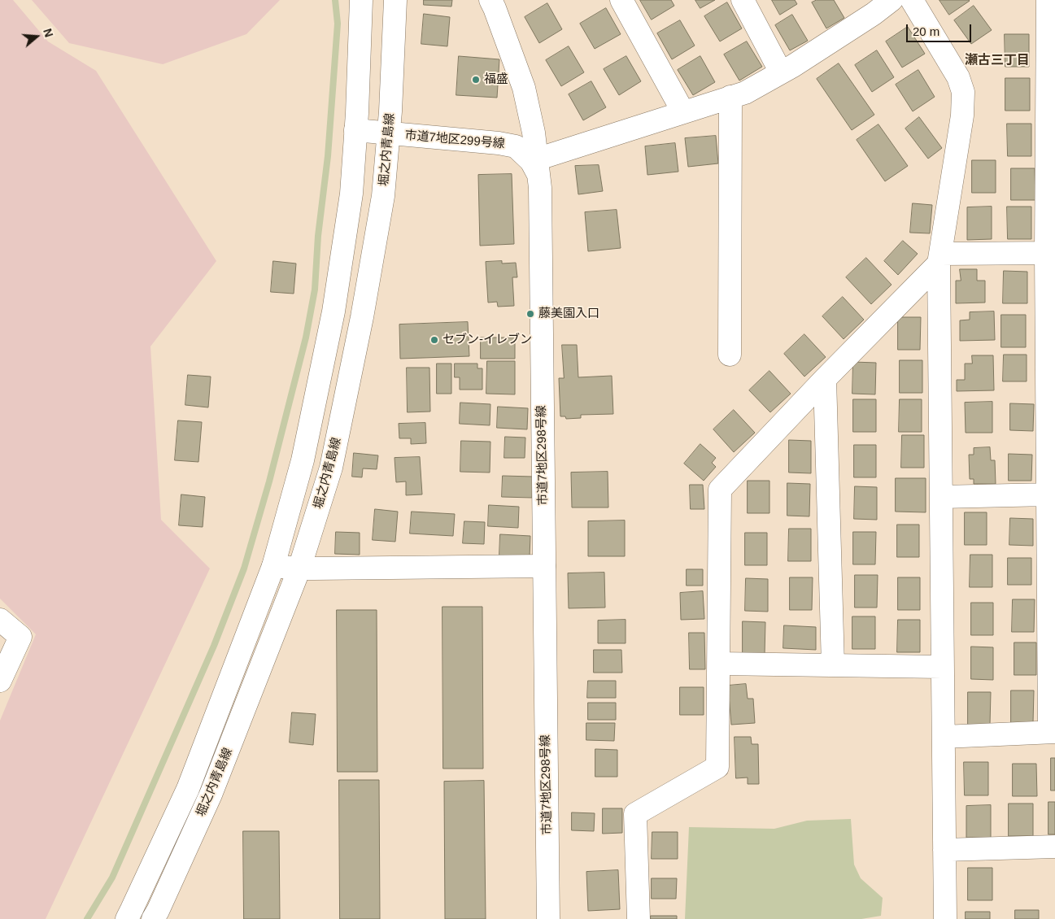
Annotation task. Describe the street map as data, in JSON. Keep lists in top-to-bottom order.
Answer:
{
  "streets": {
    "street": ["市道7地区299号線", "堀之内青島線", "市道7地区298号線"]
  },
  "crossings": [
    ["市道7地区299号線", "堀之内青島線"],
    ["市道7地区299号線", "市道7地区298号線"]
  ],
  "districts": ["瀬古三丁目"],
  "places": ["福盛", "藤美園入口", "セブン-イレブン"],
  "scale_bar": "20 m",
  "north": "right"
}
